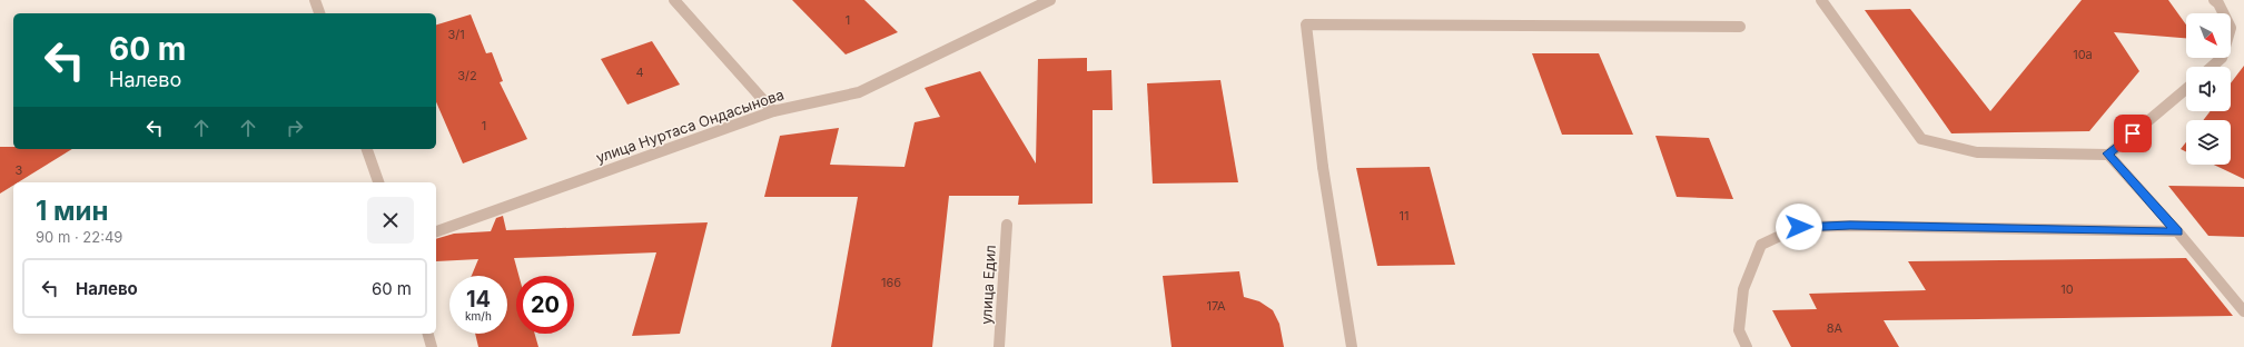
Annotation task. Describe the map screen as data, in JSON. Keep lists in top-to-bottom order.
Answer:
{
  "streets": {
    "street": ["улица Нуртаса Ондасынова", "улица Едил"]
  },
  "house_numbers": [
    "1",
    "3/1",
    "10а",
    "4",
    "3/2",
    "1",
    "3",
    "11",
    "16б",
    "10",
    "17А",
    "8А"
  ],
  "north": "bottom right",
  "page": {
    "turn": ["60 m", "Налево"],
    "heading": ["1 мин", "90 m · 22:49"],
    "list": [
      {
        "name": "Налево",
        "value": "60 m"
      }
    ],
    "speed": "14 km/h",
    "limit": "20"
  }
}
